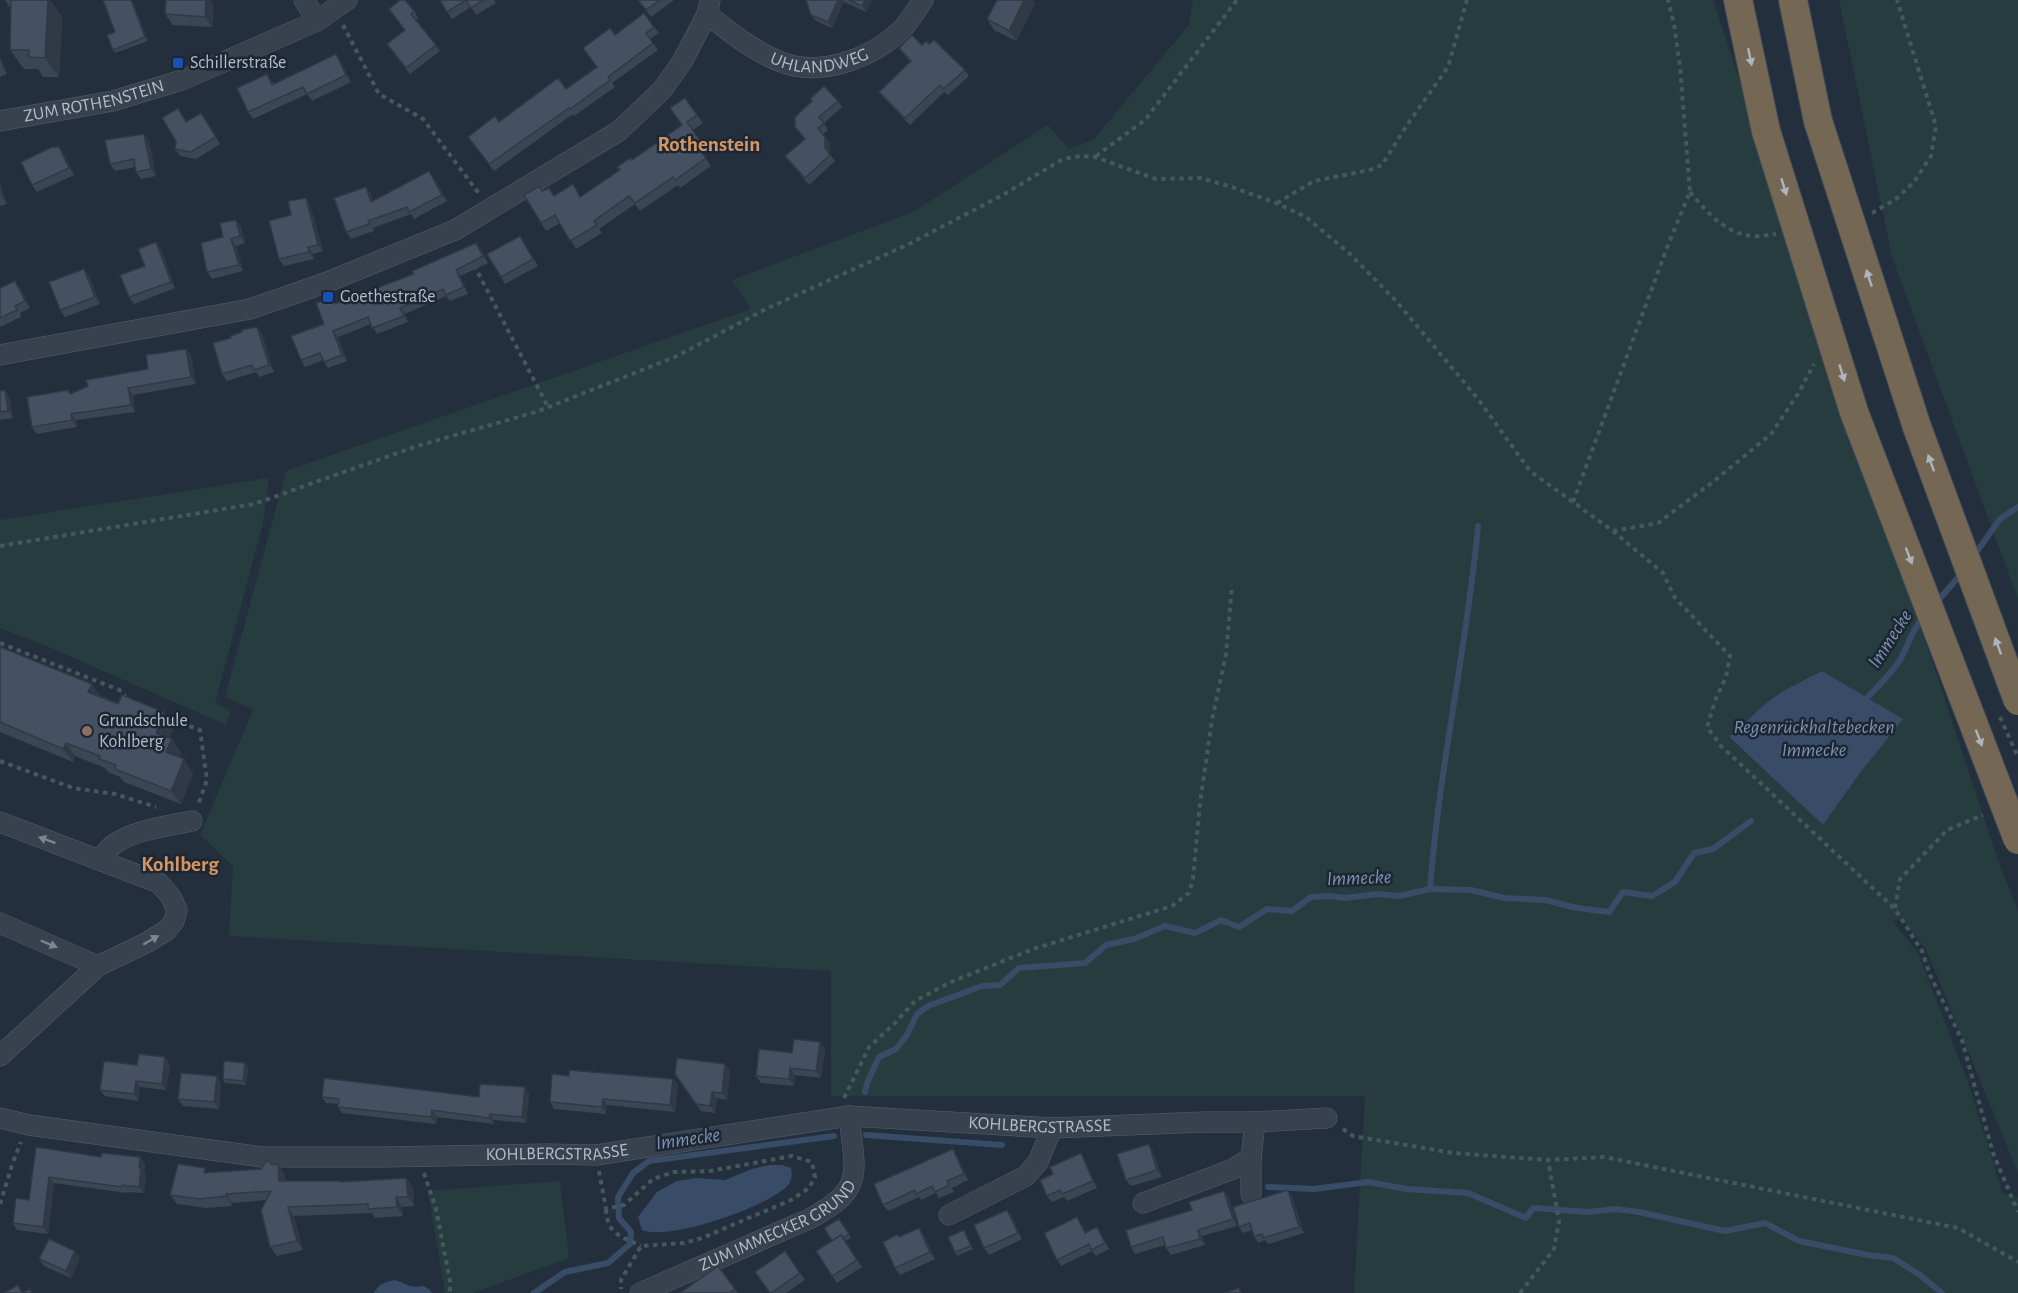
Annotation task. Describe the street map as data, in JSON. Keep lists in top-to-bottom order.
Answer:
{
  "streets": {
    "street": [
      "UHLANDWEG",
      "ZUM ROTHENSTEIN",
      "KOHLBERGSTRASSE",
      "ZUM IMMECKER GRUND"
    ]
  },
  "crossings": [
    ["KOHLBERGSTRASSE", "ZUM IMMECKER GRUND"]
  ],
  "districts": ["Rothenstein", "Kohlberg"],
  "water": ["Immecke", "Regenrückhaltebecken Immecke"],
  "places": {
    "transit": ["Schillerstraße", "Goethestraße"],
    "other": ["Grundschule Kohlberg"]
  }
}
